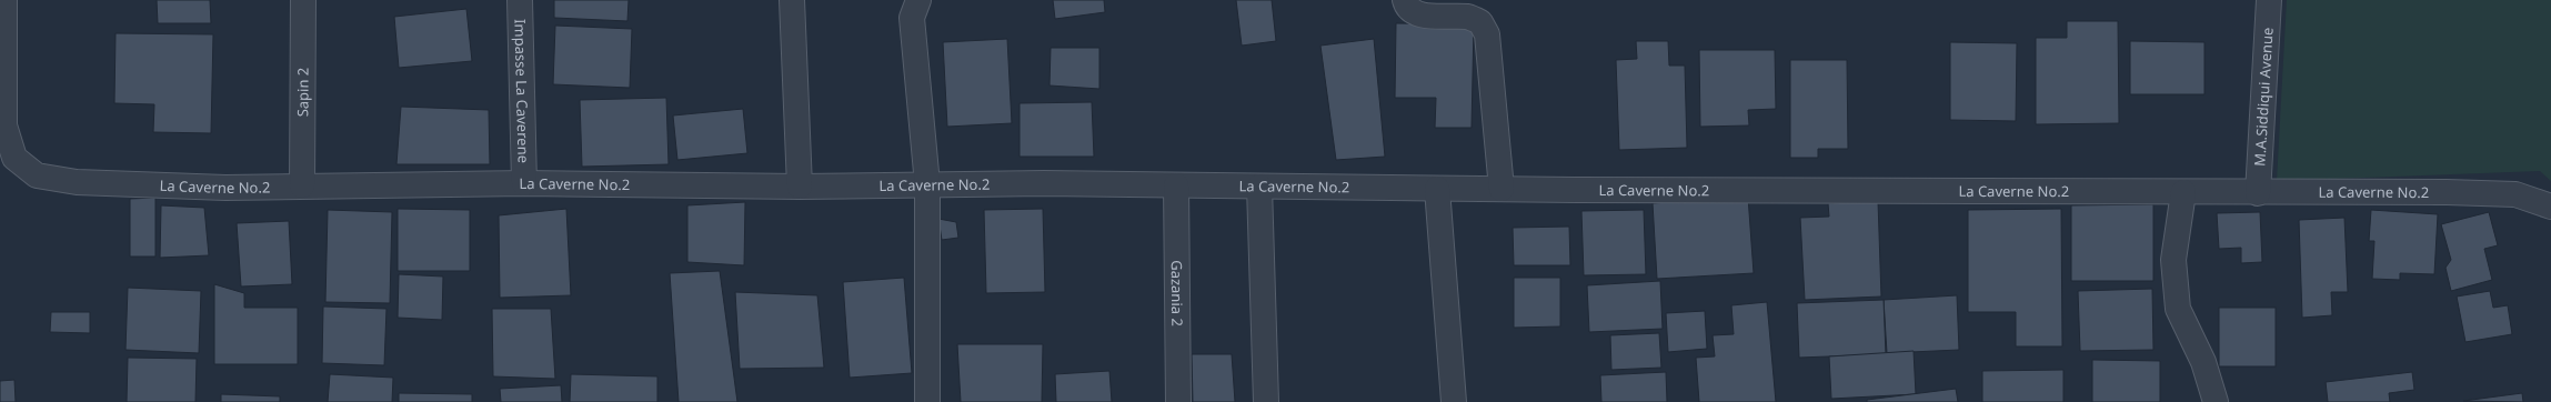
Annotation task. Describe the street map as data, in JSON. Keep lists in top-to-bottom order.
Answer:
{
  "streets": {
    "street": [
      "Impasse La Caverene",
      "Sapin 2",
      "M.A.Siddiqui Avenue",
      "La Caverne No.2",
      "Gazania 2"
    ]
  },
  "crossings": [
    ["Impasse La Caverene", "La Caverne No.2"],
    ["Sapin 2", "La Caverne No.2"],
    ["M.A.Siddiqui Avenue", "La Caverne No.2"],
    ["La Caverne No.2", "Gazania 2"]
  ]
}
